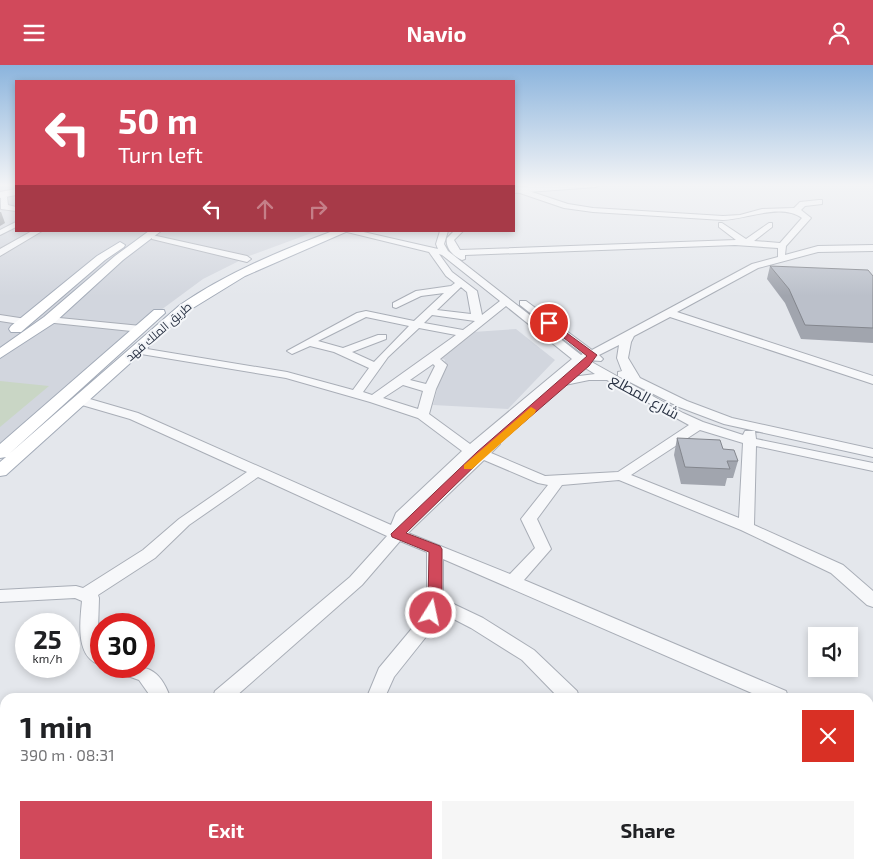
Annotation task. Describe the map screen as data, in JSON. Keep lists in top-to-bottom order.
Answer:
{
  "streets": {
    "main road": ["طريق الملك فهد"],
    "street": ["شارع المطلع"]
  },
  "page": {
    "header": "Navio",
    "turn": ["50 m", "Turn left"],
    "speed": "25 km/h",
    "limit": "30",
    "heading": ["1 min", "390 m · 08:31"],
    "buttons": ["Exit", "Share"]
  }
}
